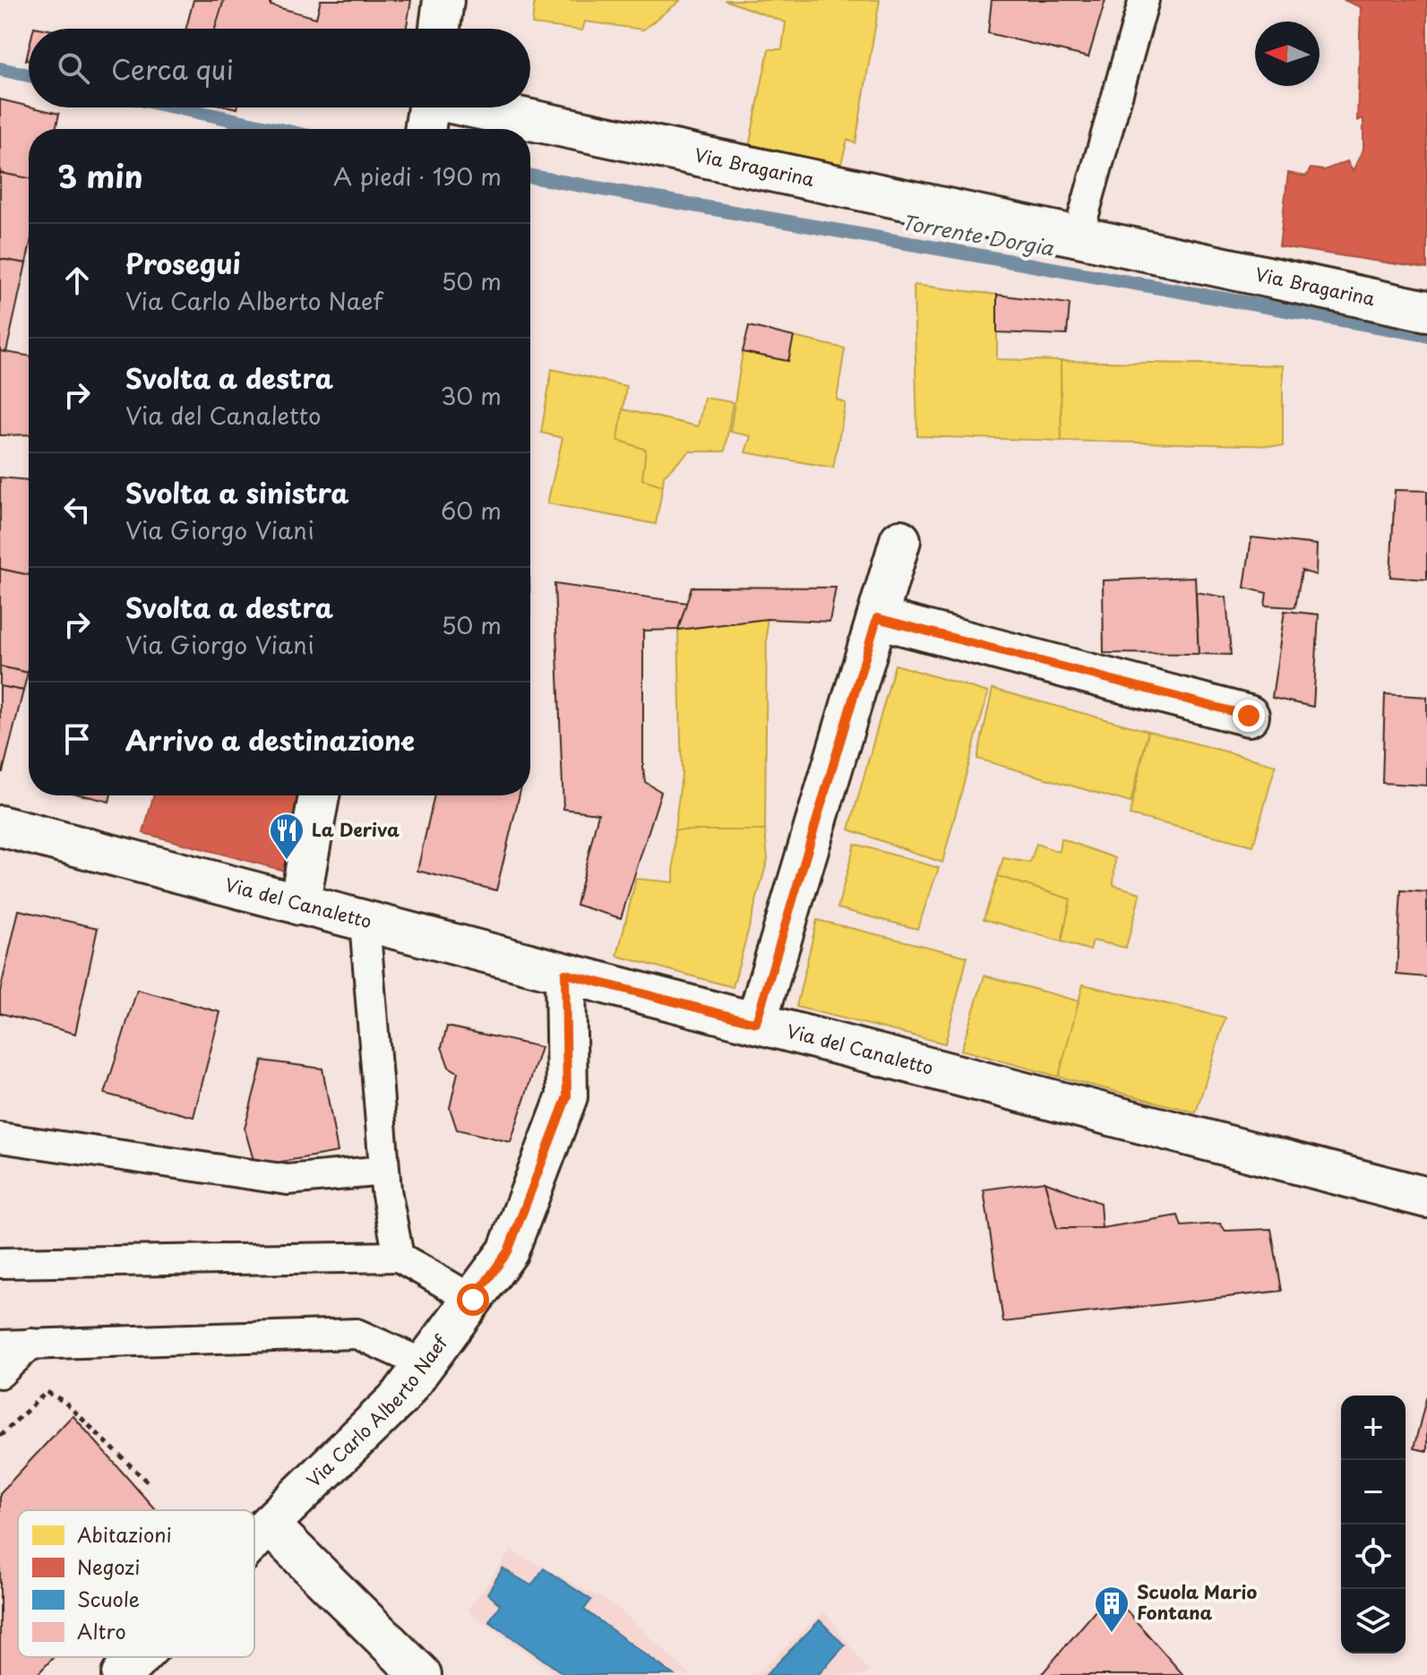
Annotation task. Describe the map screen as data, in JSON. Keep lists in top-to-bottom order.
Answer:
{
  "streets": {
    "street": ["Via Bragarina", "Via del Canaletto", "Via Carlo Alberto Naef"]
  },
  "crossings": [
    ["Via del Canaletto", "Via Carlo Alberto Naef"]
  ],
  "water": ["Torrente Dorgia"],
  "places": {
    "restaurant": ["La Deriva"],
    "building": ["Scuola Mario Fontana"]
  },
  "legend": [
    "Abitazioni",
    "Negozi",
    "Scuole",
    "Altro"
  ],
  "north": "left",
  "page": {
    "search": "Cerca qui",
    "heading": ["3 min", "A piedi · 190 m"],
    "list": [
      ["Prosegui", "Via Carlo Alberto Naef", "50 m"],
      ["Svolta a destra", "Via del Canaletto", "30 m"],
      ["Svolta a sinistra", "Via Giorgo Viani", "60 m"],
      ["Svolta a destra", "Via Giorgo Viani", "50 m"],
      "Arrivo a destinazione"
    ],
    "map_buttons": ["+", "−"]
  }
}
